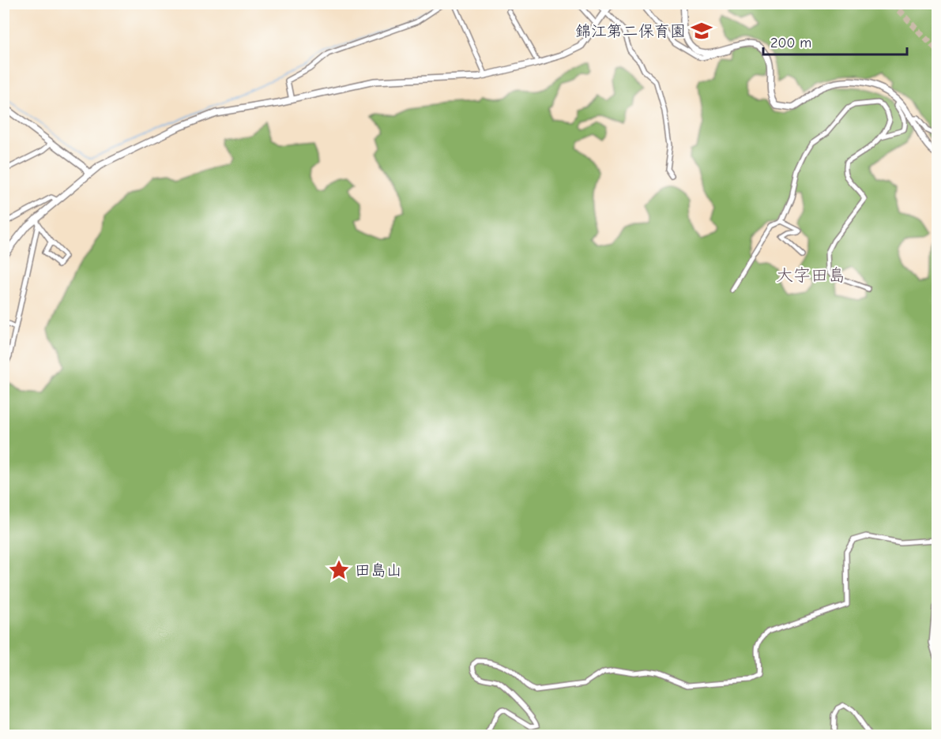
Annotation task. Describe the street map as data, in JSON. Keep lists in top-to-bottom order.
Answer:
{
  "districts": ["大字田島"],
  "places": {
    "school or university": ["錦江第二保育園"],
    "place": ["田島山"]
  },
  "scale_bar": "200 m"
}
